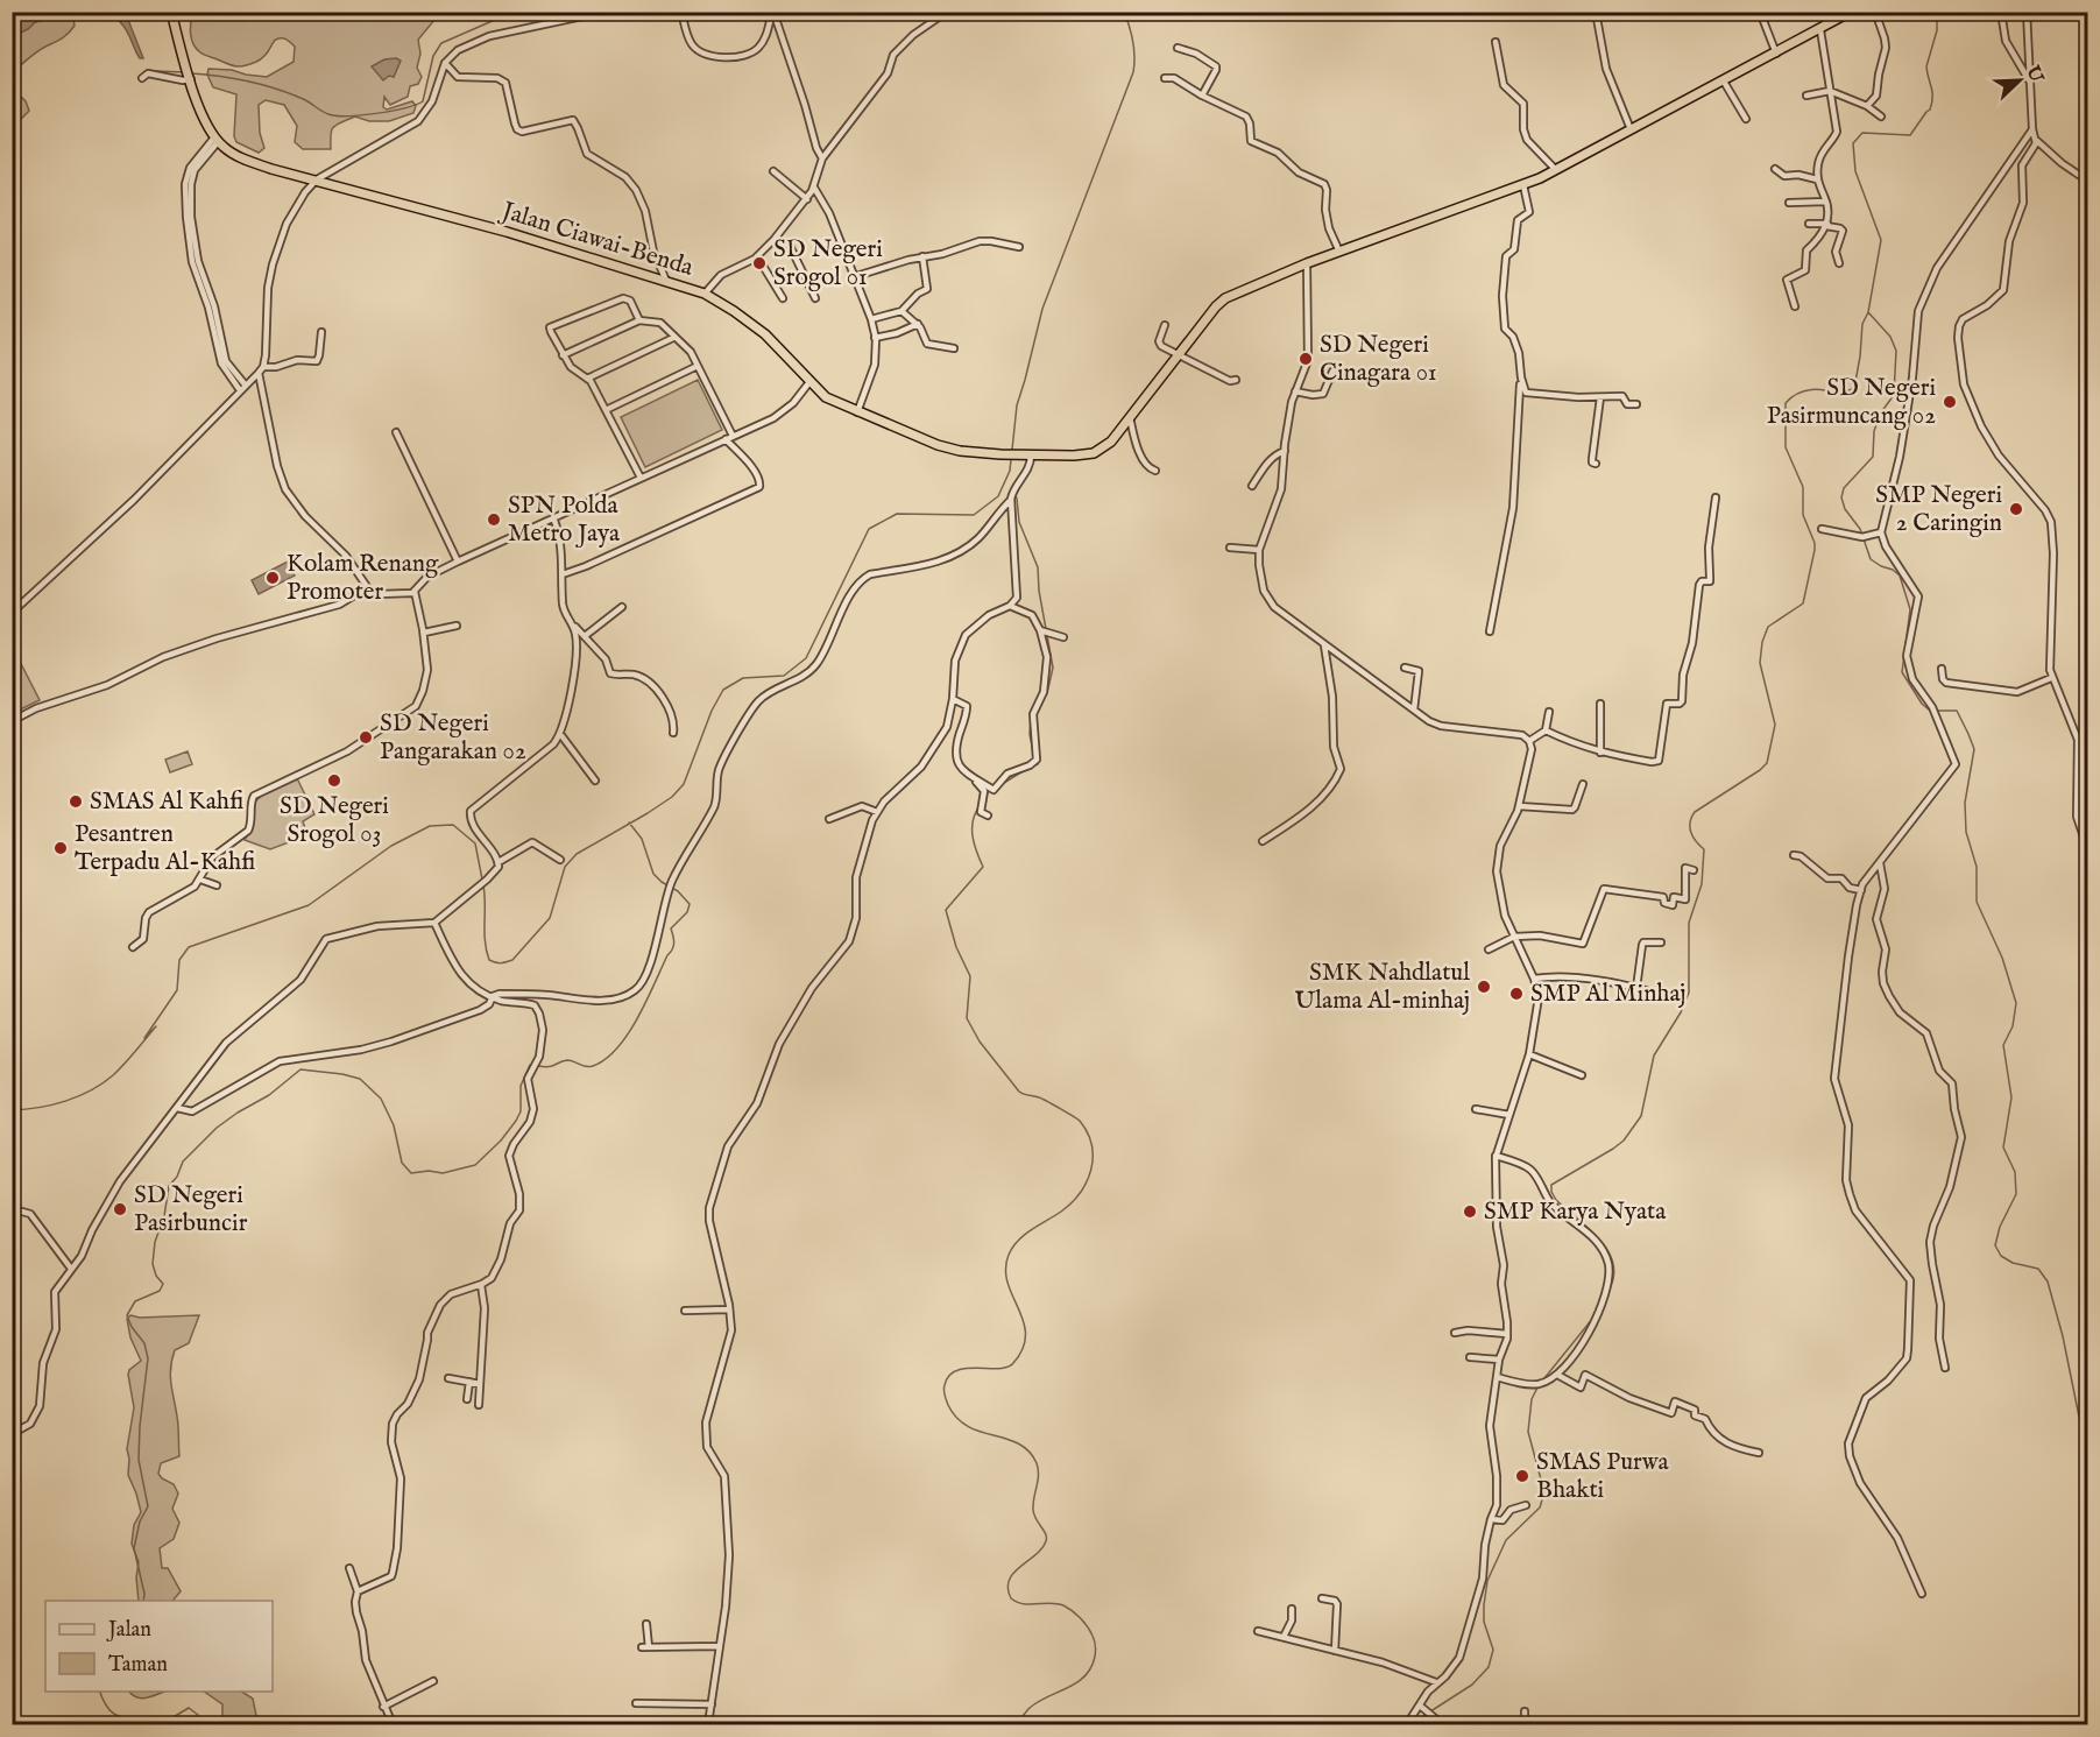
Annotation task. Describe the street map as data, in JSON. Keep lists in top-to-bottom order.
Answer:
{
  "streets": {
    "highway": ["Jalan Ciawai-Benda"]
  },
  "places": [
    "SD Negeri Srogol 01",
    "SD Negeri Cinagara 01",
    "SD Negeri Pasirmuncang 02",
    "SMP Negeri 2 Caringin",
    "SPN Polda Metro Jaya",
    "Kolam Renang Promoter",
    "SD Negeri Pangarakan 02",
    "SD Negeri Srogol 03",
    "SMAS Al Kahfi",
    "Pesantren Terpadu Al-Kahfi",
    "SMK Nahdlatul Ulama Al-minhaj",
    "SMP Al Minhaj",
    "SD Negeri Pasirbuncir",
    "SMP Karya Nyata",
    "SMAS Purwa Bhakti"
  ],
  "legend": ["Jalan", "Taman"],
  "north": "top right"
}
